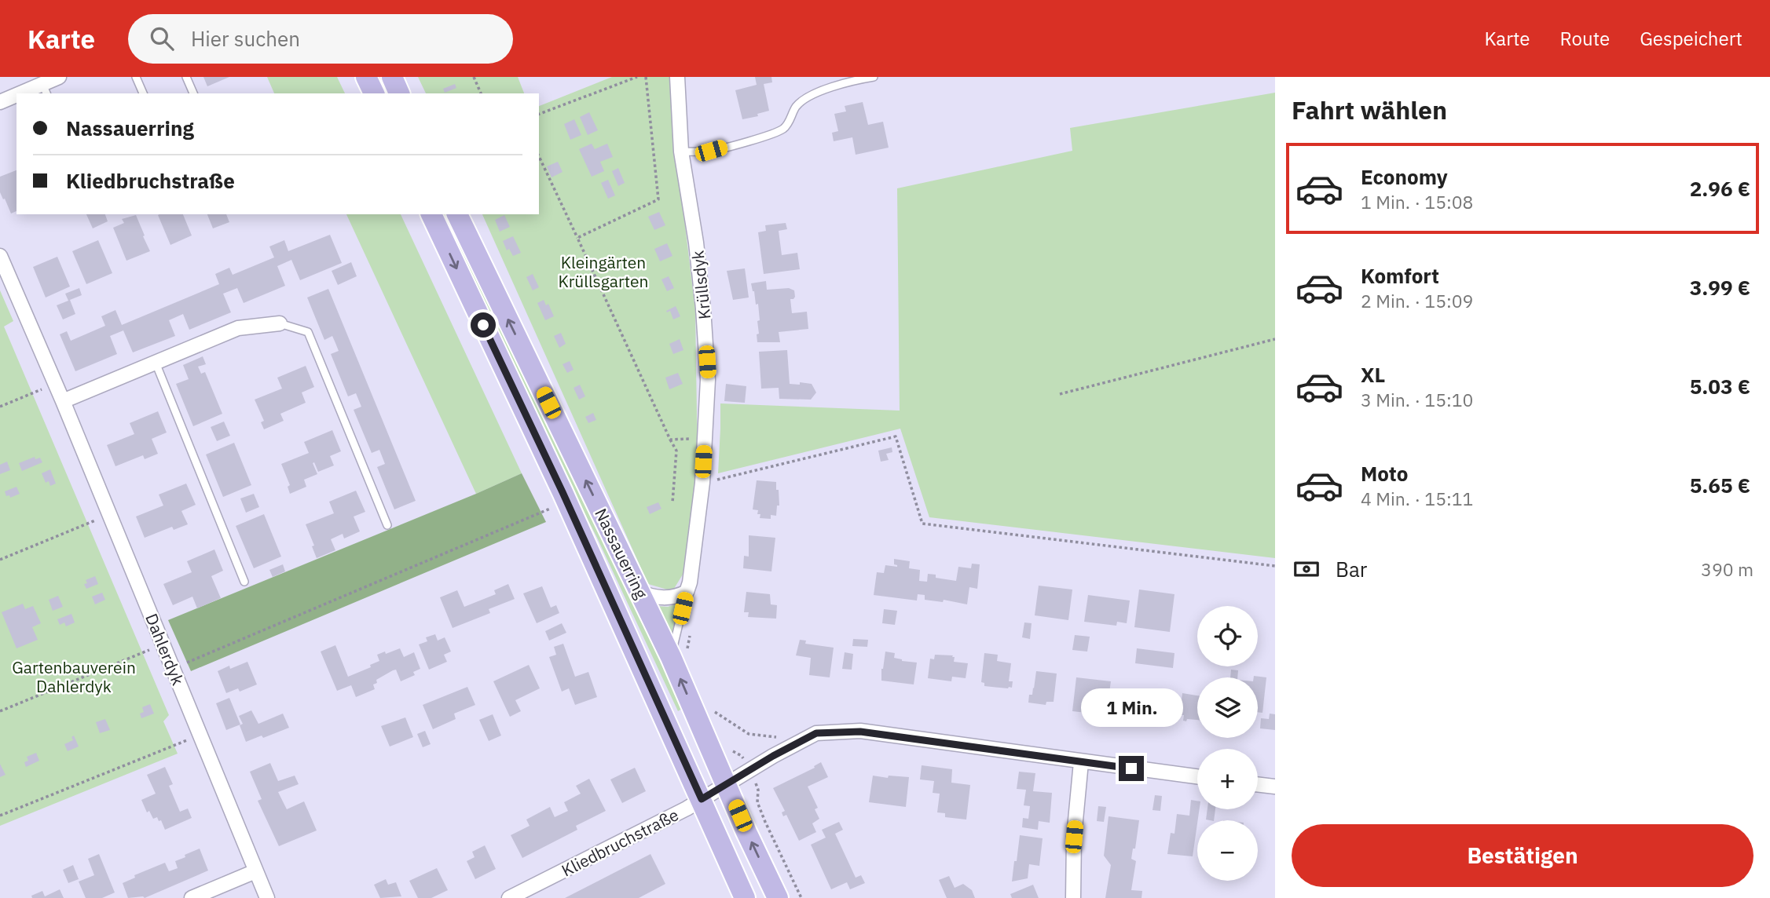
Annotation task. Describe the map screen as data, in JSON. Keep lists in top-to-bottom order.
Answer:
{
  "streets": {
    "main road": ["Nassauerring"],
    "street": ["Krüllsdyk", "Dahlerdyk", "Kliedbruchstraße"]
  },
  "crossings": [
    ["Krüllsdyk", "Nassauerring"],
    ["Nassauerring", "Kliedbruchstraße"]
  ],
  "parks": ["Kleingärten Krüllsgarten", "Gartenbauverein Dahlerdyk"],
  "page": {
    "header": "Karte",
    "search": "Hier suchen",
    "nav": ["Karte", "Route", "Gespeichert"],
    "heading": "Fahrt wählen",
    "banner": ["Nassauerring", "Kliedbruchstraße"],
    "list": [
      {
        "name": "Economy",
        "note": "1 Min. · 15:08",
        "value": "2.96 €"
      },
      {
        "name": "Komfort",
        "note": "2 Min. · 15:09",
        "value": "3.99 €"
      },
      {
        "name": "XL",
        "note": "3 Min. · 15:10",
        "value": "5.03 €"
      },
      {
        "name": "Moto",
        "note": "4 Min. · 15:11",
        "value": "5.65 €"
      }
    ],
    "pay": ["Bar", "390 m"],
    "map_buttons": ["+", "−"],
    "bubble": "1 Min.",
    "buttons": "Bestätigen"
  }
}
